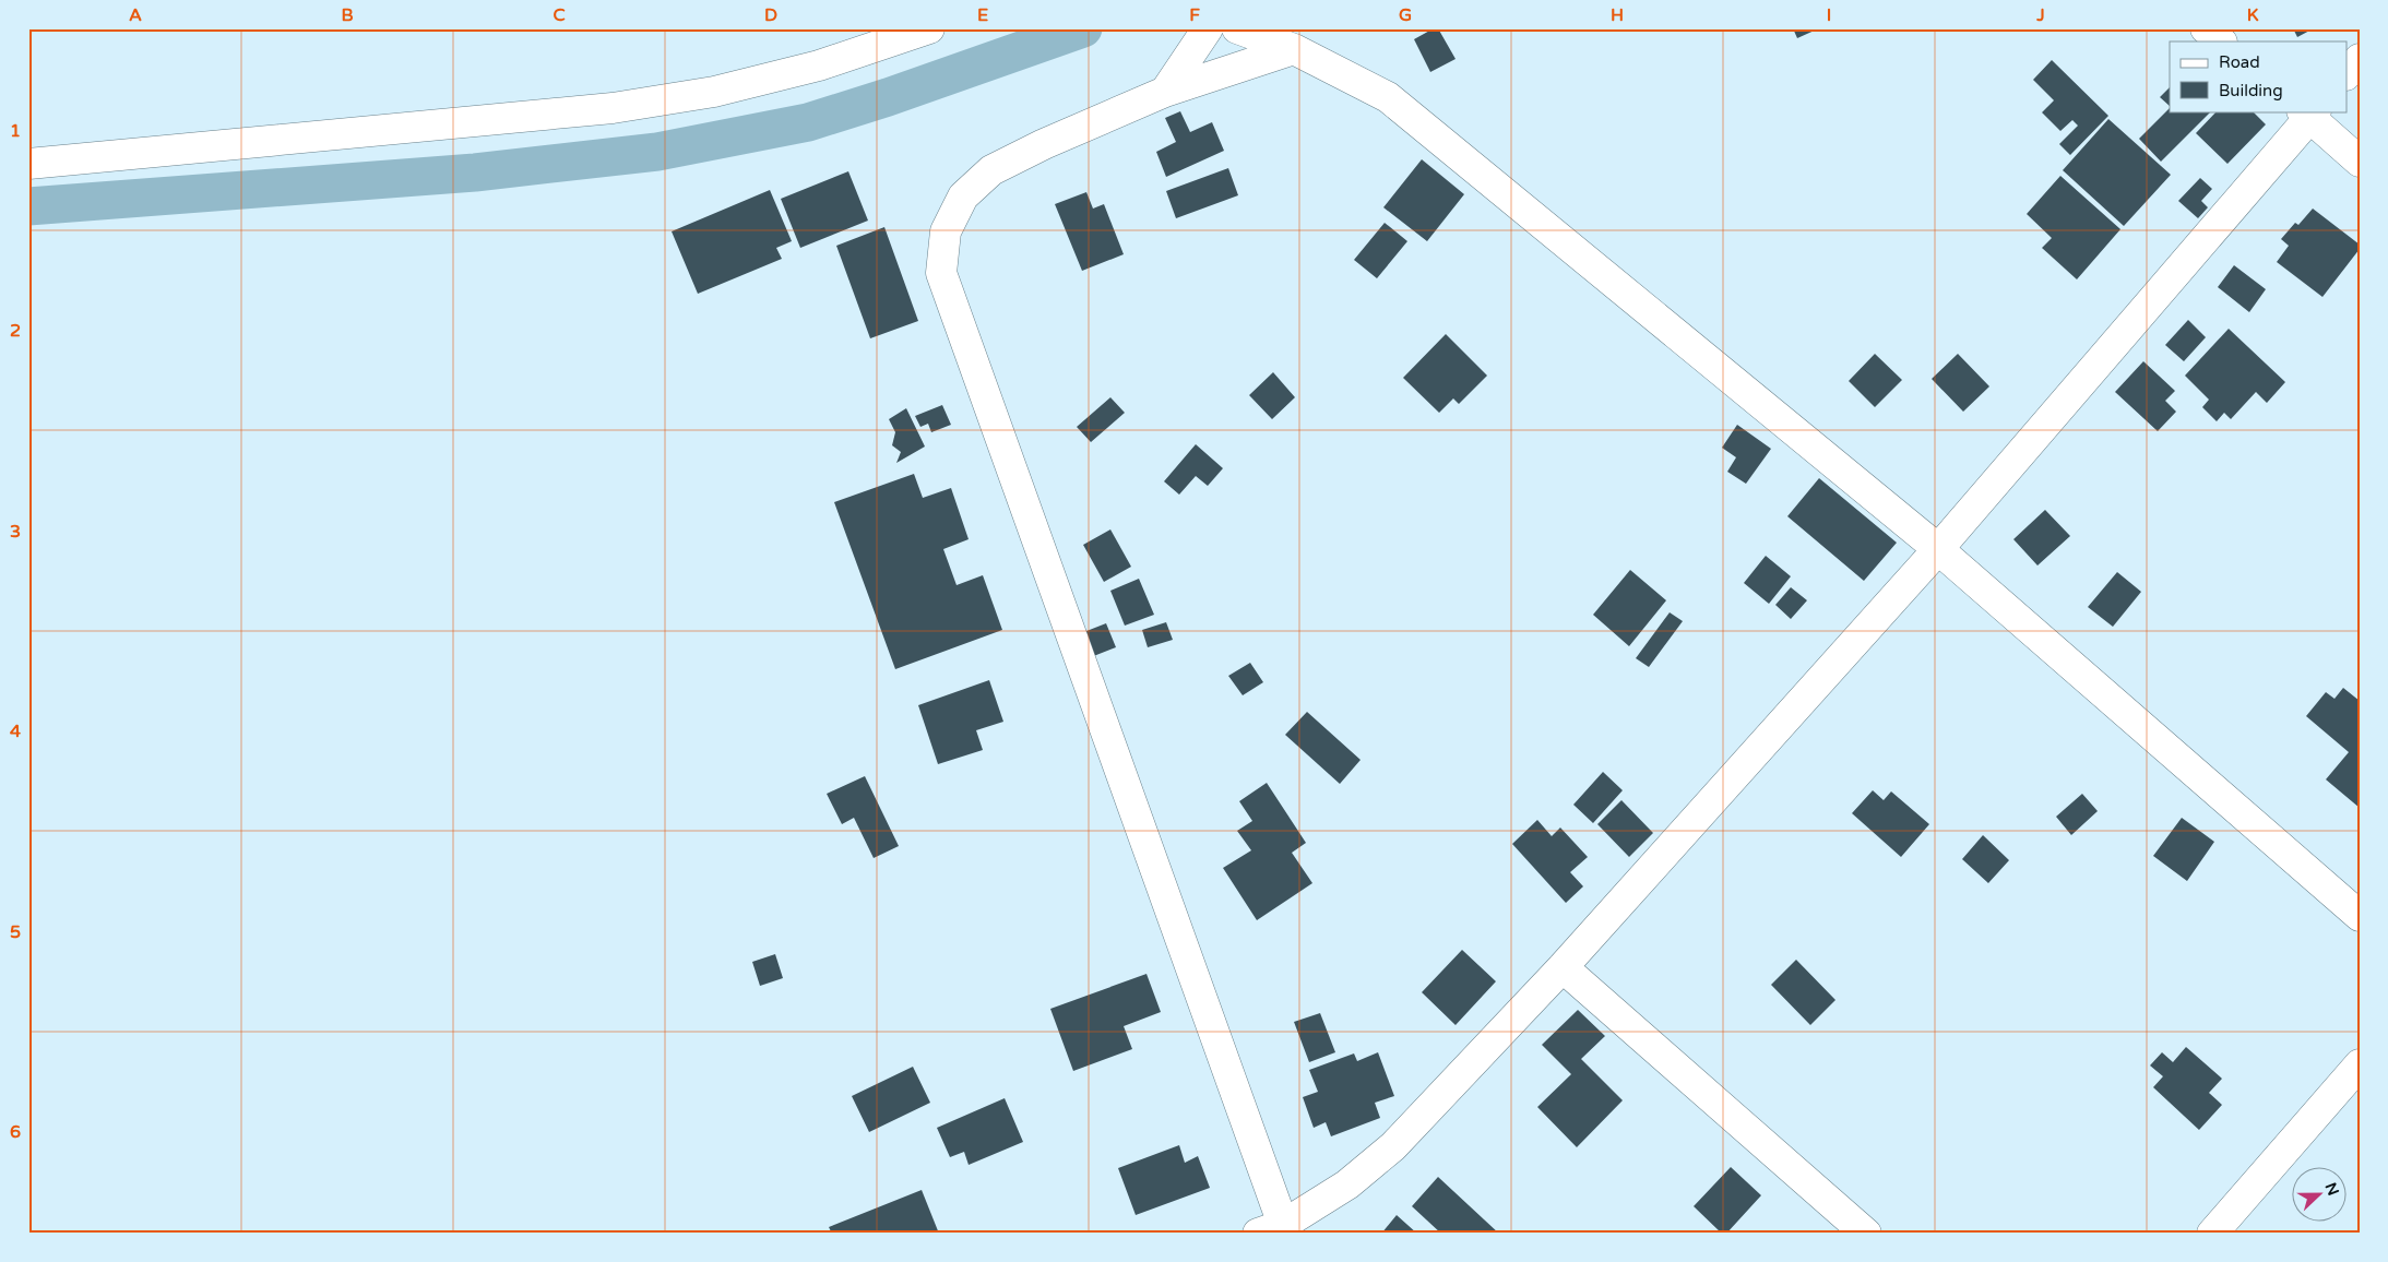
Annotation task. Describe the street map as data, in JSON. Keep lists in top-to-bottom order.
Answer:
{
  "legend": ["Road", "Building"],
  "north": "right",
  "grid": {
    "columns": [
      "A",
      "B",
      "C",
      "D",
      "E",
      "F",
      "G",
      "H",
      "I",
      "J",
      "K"
    ],
    "rows": [
      "1",
      "2",
      "3",
      "4",
      "5",
      "6"
    ]
  }
}
